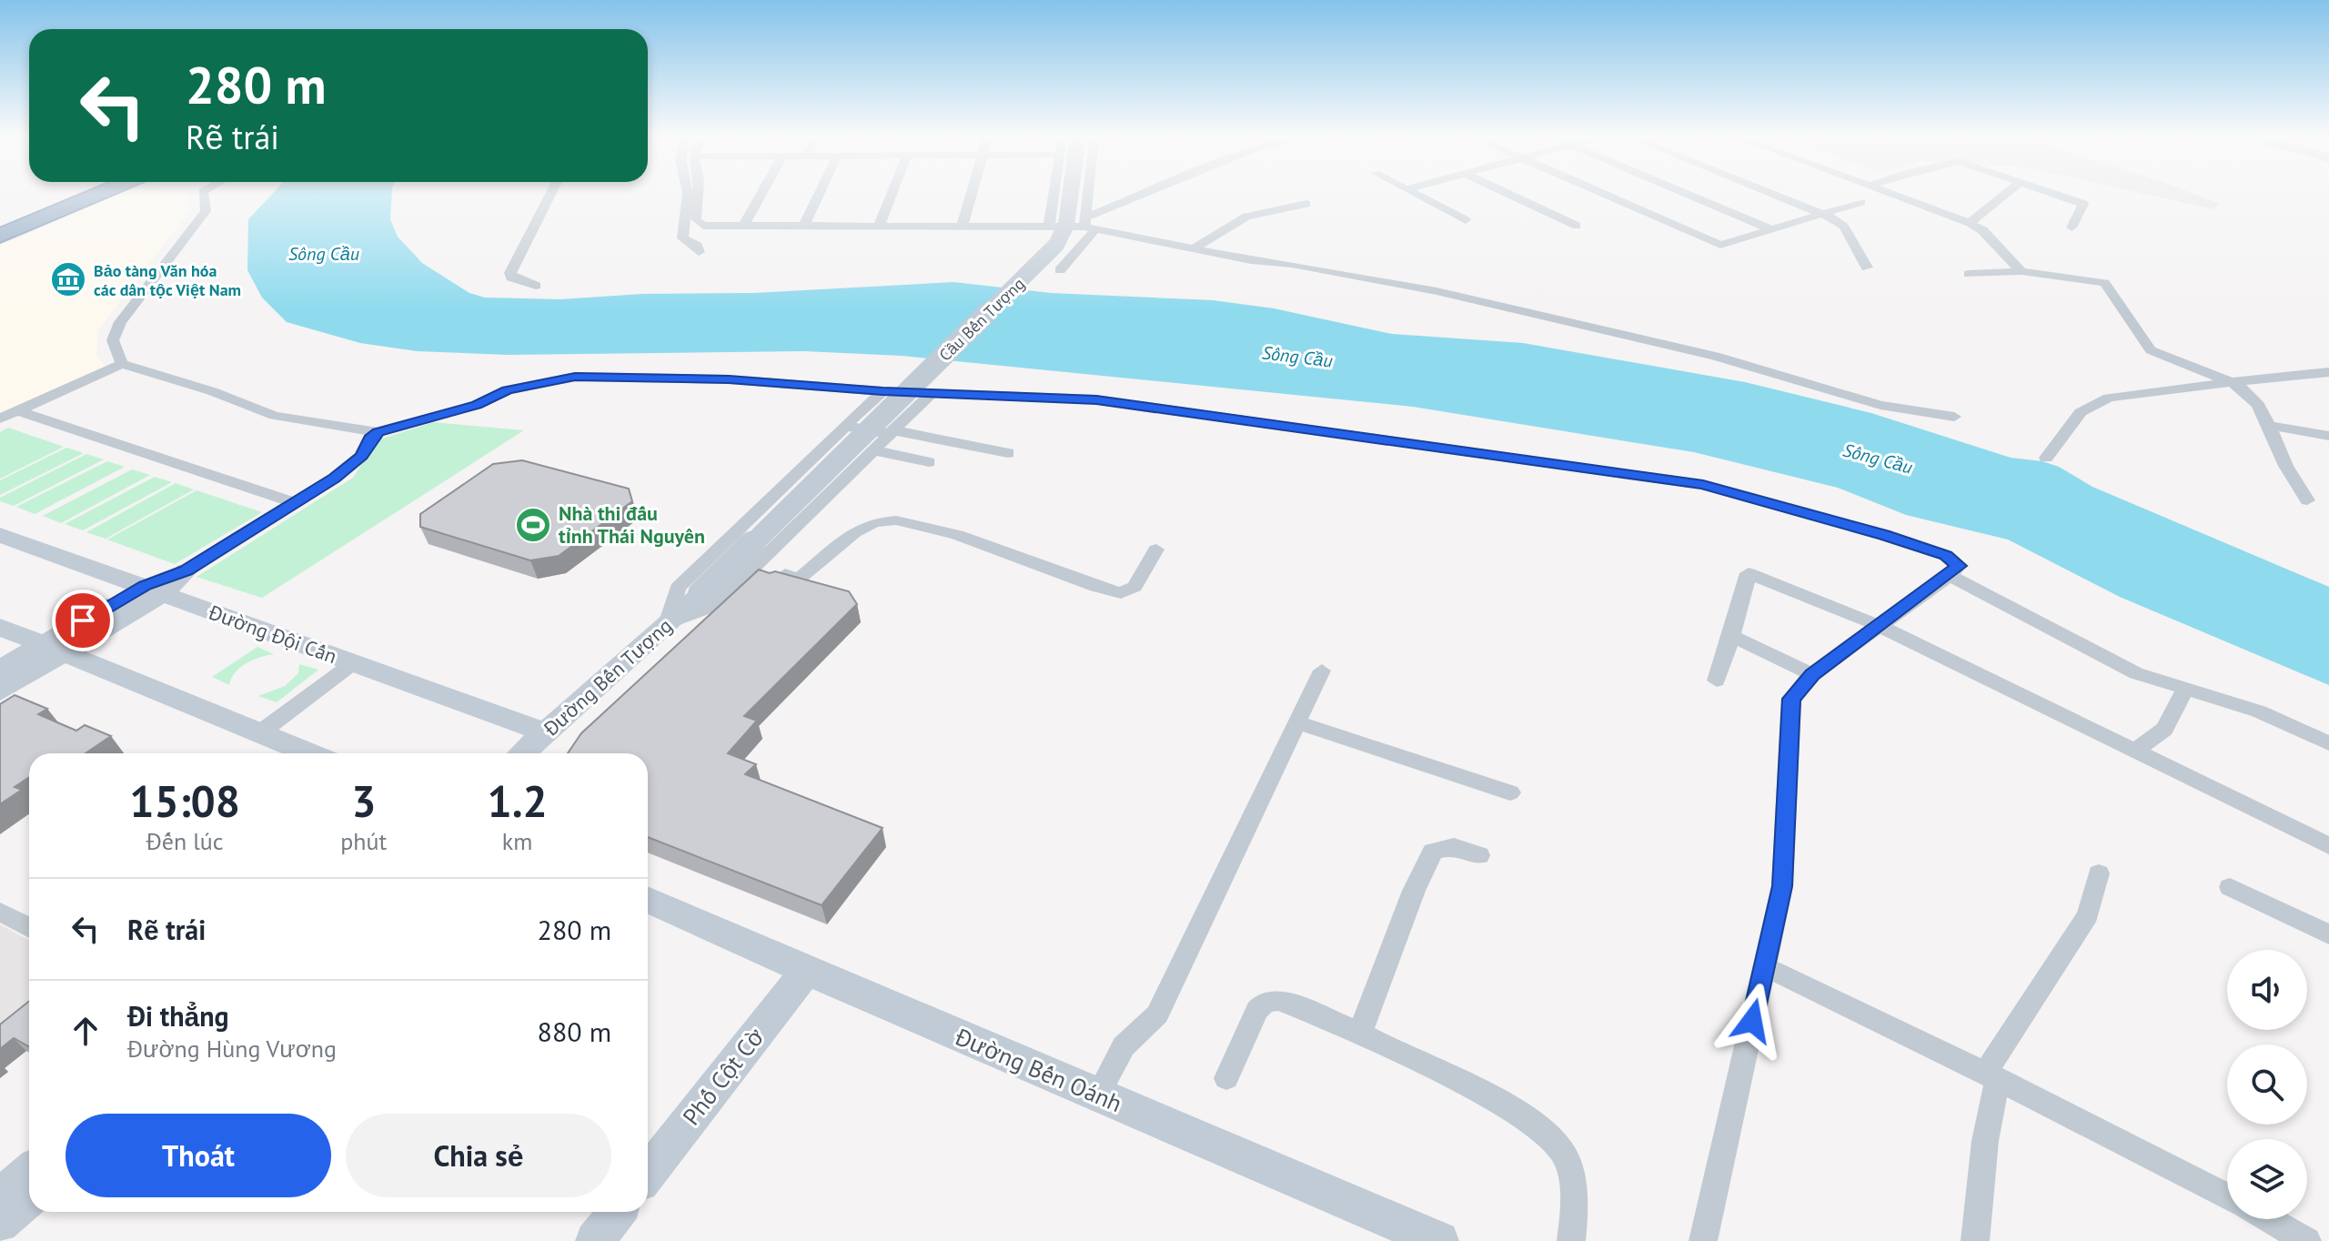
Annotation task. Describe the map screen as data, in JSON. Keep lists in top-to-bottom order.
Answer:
{
  "streets": {
    "street": [
      "Cầu Bến Tượng",
      "Đường Đội Cấn",
      "Đường Bến Tượng",
      "Đường Bến Oánh",
      "Phố Cột Cờ"
    ]
  },
  "crossings": [
    ["Cầu Bến Tượng", "Đường Bến Tượng"],
    ["Đường Đội Cấn", "Đường Bến Tượng"],
    ["Đường Bến Oánh", "Phố Cột Cờ"]
  ],
  "water": ["Sông Cầu"],
  "places": {
    "museum": ["Bảo tàng Văn hóa các dân tộc Việt Nam"],
    "sports": ["Nhà thi đấu tỉnh Thái Nguyên"]
  },
  "page": {
    "turn": ["280 m", "Rẽ trái"],
    "eta": [
      "15:08",
      "Đến lúc",
      "3",
      "phút",
      "1.2",
      "km"
    ],
    "list": [
      {
        "name": "Rẽ trái",
        "value": "280 m"
      },
      {
        "name": "Đi thẳng",
        "note": "Đường Hùng Vương",
        "value": "880 m"
      }
    ],
    "buttons": ["Thoát", "Chia sẻ"]
  }
}
